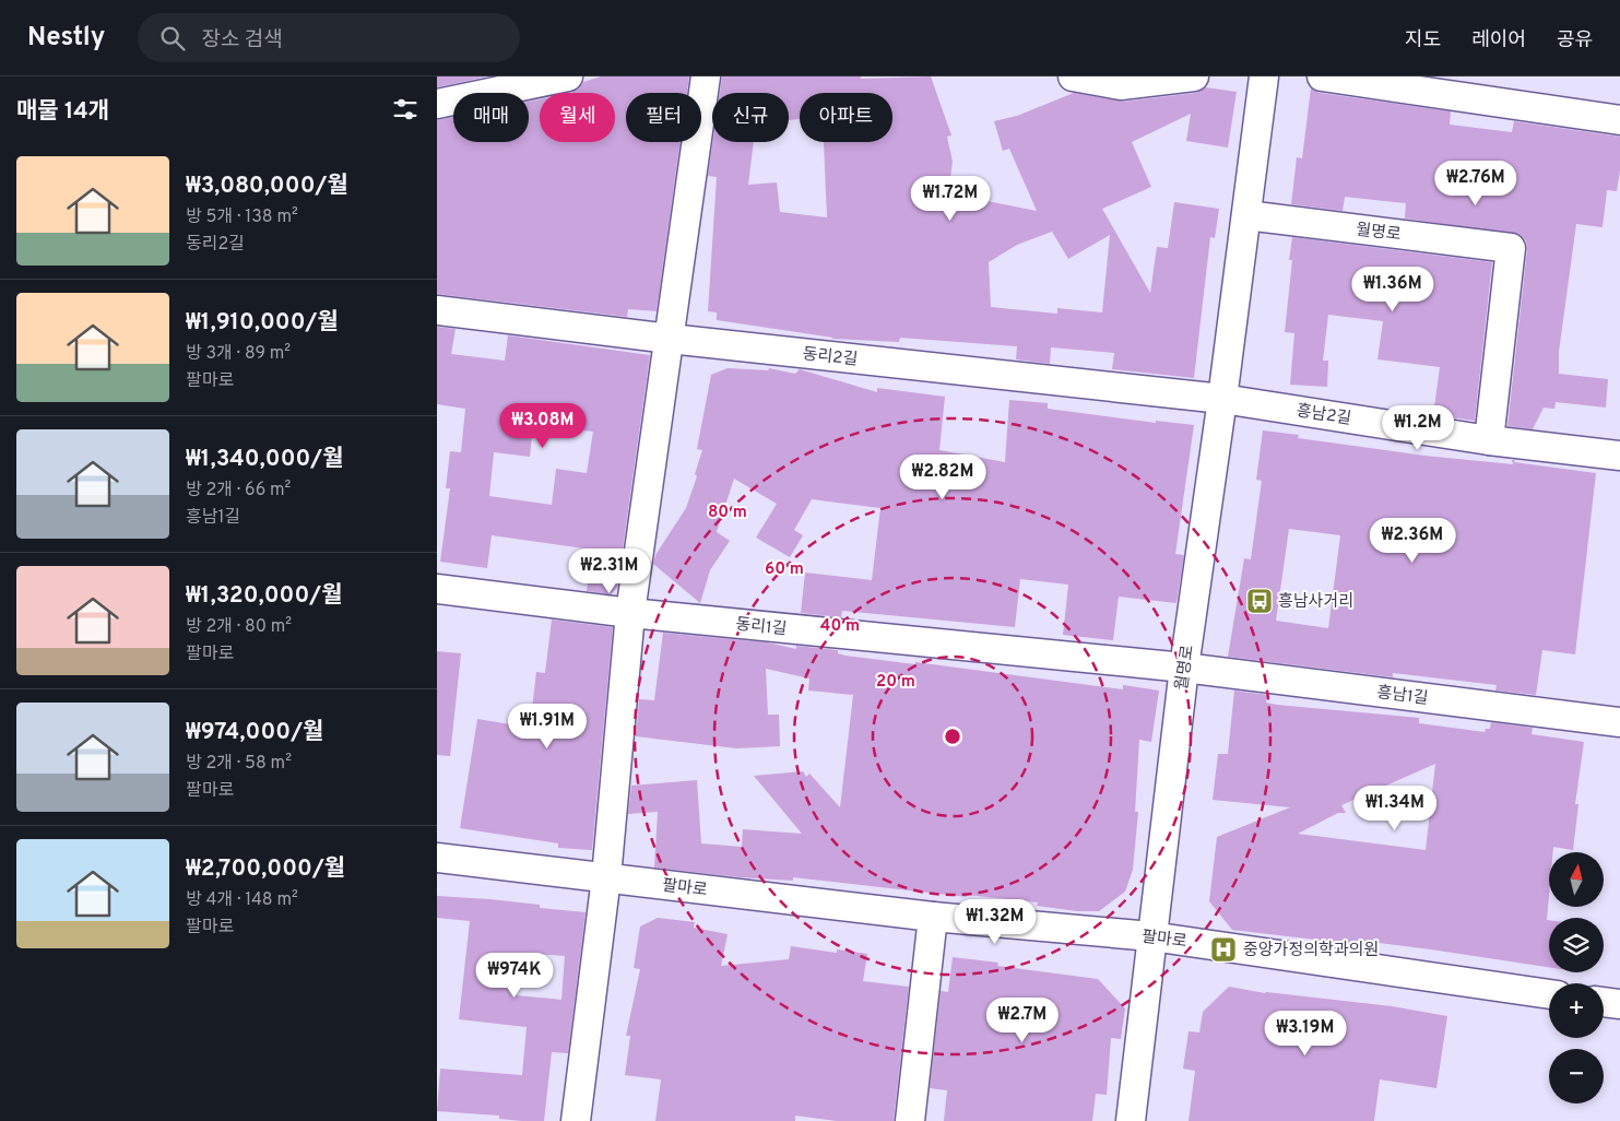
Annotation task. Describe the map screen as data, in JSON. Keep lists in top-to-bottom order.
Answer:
{
  "streets": {
    "street": [
      "월명로",
      "동리2길",
      "흥남2길",
      "동리1길",
      "흥남1길",
      "팔마로"
    ]
  },
  "crossings": [
    ["월명로", "동리2길"],
    ["월명로", "흥남2길"],
    ["월명로", "동리1길"],
    ["월명로", "흥남1길"],
    ["월명로", "팔마로"],
    ["동리2길", "흥남2길"],
    ["동리1길", "흥남1길"]
  ],
  "places": {
    "bus stop": ["흥남사거리"],
    "hospital": ["중앙가정의학과의원"]
  },
  "north": "top",
  "page": {
    "header": "Nestly",
    "search": "장소 검색",
    "nav": ["지도", "레이어", "공유"],
    "heading": "매물 14개",
    "chip": [
      "매매",
      "월세",
      "필터",
      "신규",
      "아파트"
    ],
    "list": [
      {
        "name": "₩3,080,000/월",
        "note": "방 5개 · 138 m² · 동리2길"
      },
      {
        "name": "₩1,910,000/월",
        "note": "방 3개 · 89 m² · 팔마로"
      },
      {
        "name": "₩1,340,000/월",
        "note": "방 2개 · 66 m² · 흥남1길"
      },
      {
        "name": "₩1,320,000/월",
        "note": "방 2개 · 80 m² · 팔마로"
      },
      {
        "name": "₩974,000/월",
        "note": "방 2개 · 58 m² · 팔마로"
      },
      {
        "name": "₩2,700,000/월",
        "note": "방 4개 · 148 m² · 팔마로"
      }
    ],
    "price": [
      "₩2.76M",
      "₩1.72M",
      "₩1.36M",
      "₩3.08M",
      "₩1.2M",
      "₩2.82M",
      "₩2.36M",
      "₩2.31M",
      "₩1.91M",
      "₩1.34M",
      "₩1.32M",
      "₩974K",
      "₩2.7M",
      "₩3.19M"
    ],
    "map_buttons": ["+", "−"]
  },
  "rings": [
    "80 m",
    "60 m",
    "40 m",
    "20 m"
  ]
}
